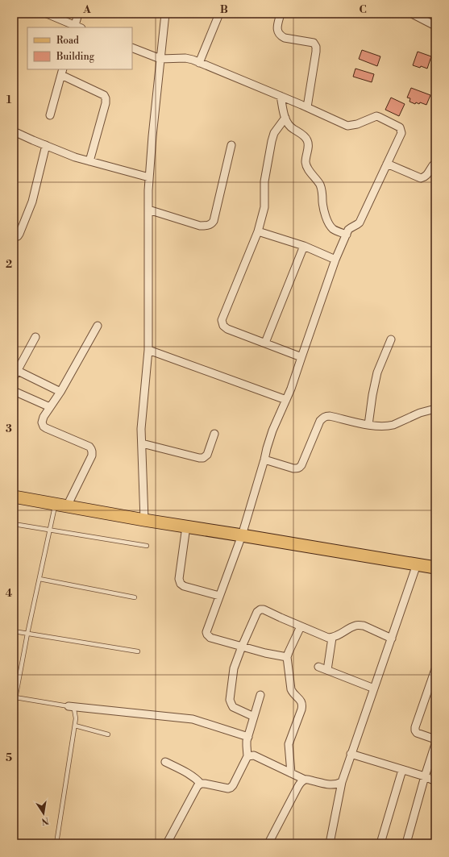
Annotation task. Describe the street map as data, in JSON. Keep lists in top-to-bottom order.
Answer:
{
  "legend": ["Road", "Building"],
  "north": "bottom",
  "grid": {
    "columns": ["A", "B", "C"],
    "rows": [
      "1",
      "2",
      "3",
      "4",
      "5"
    ]
  }
}
